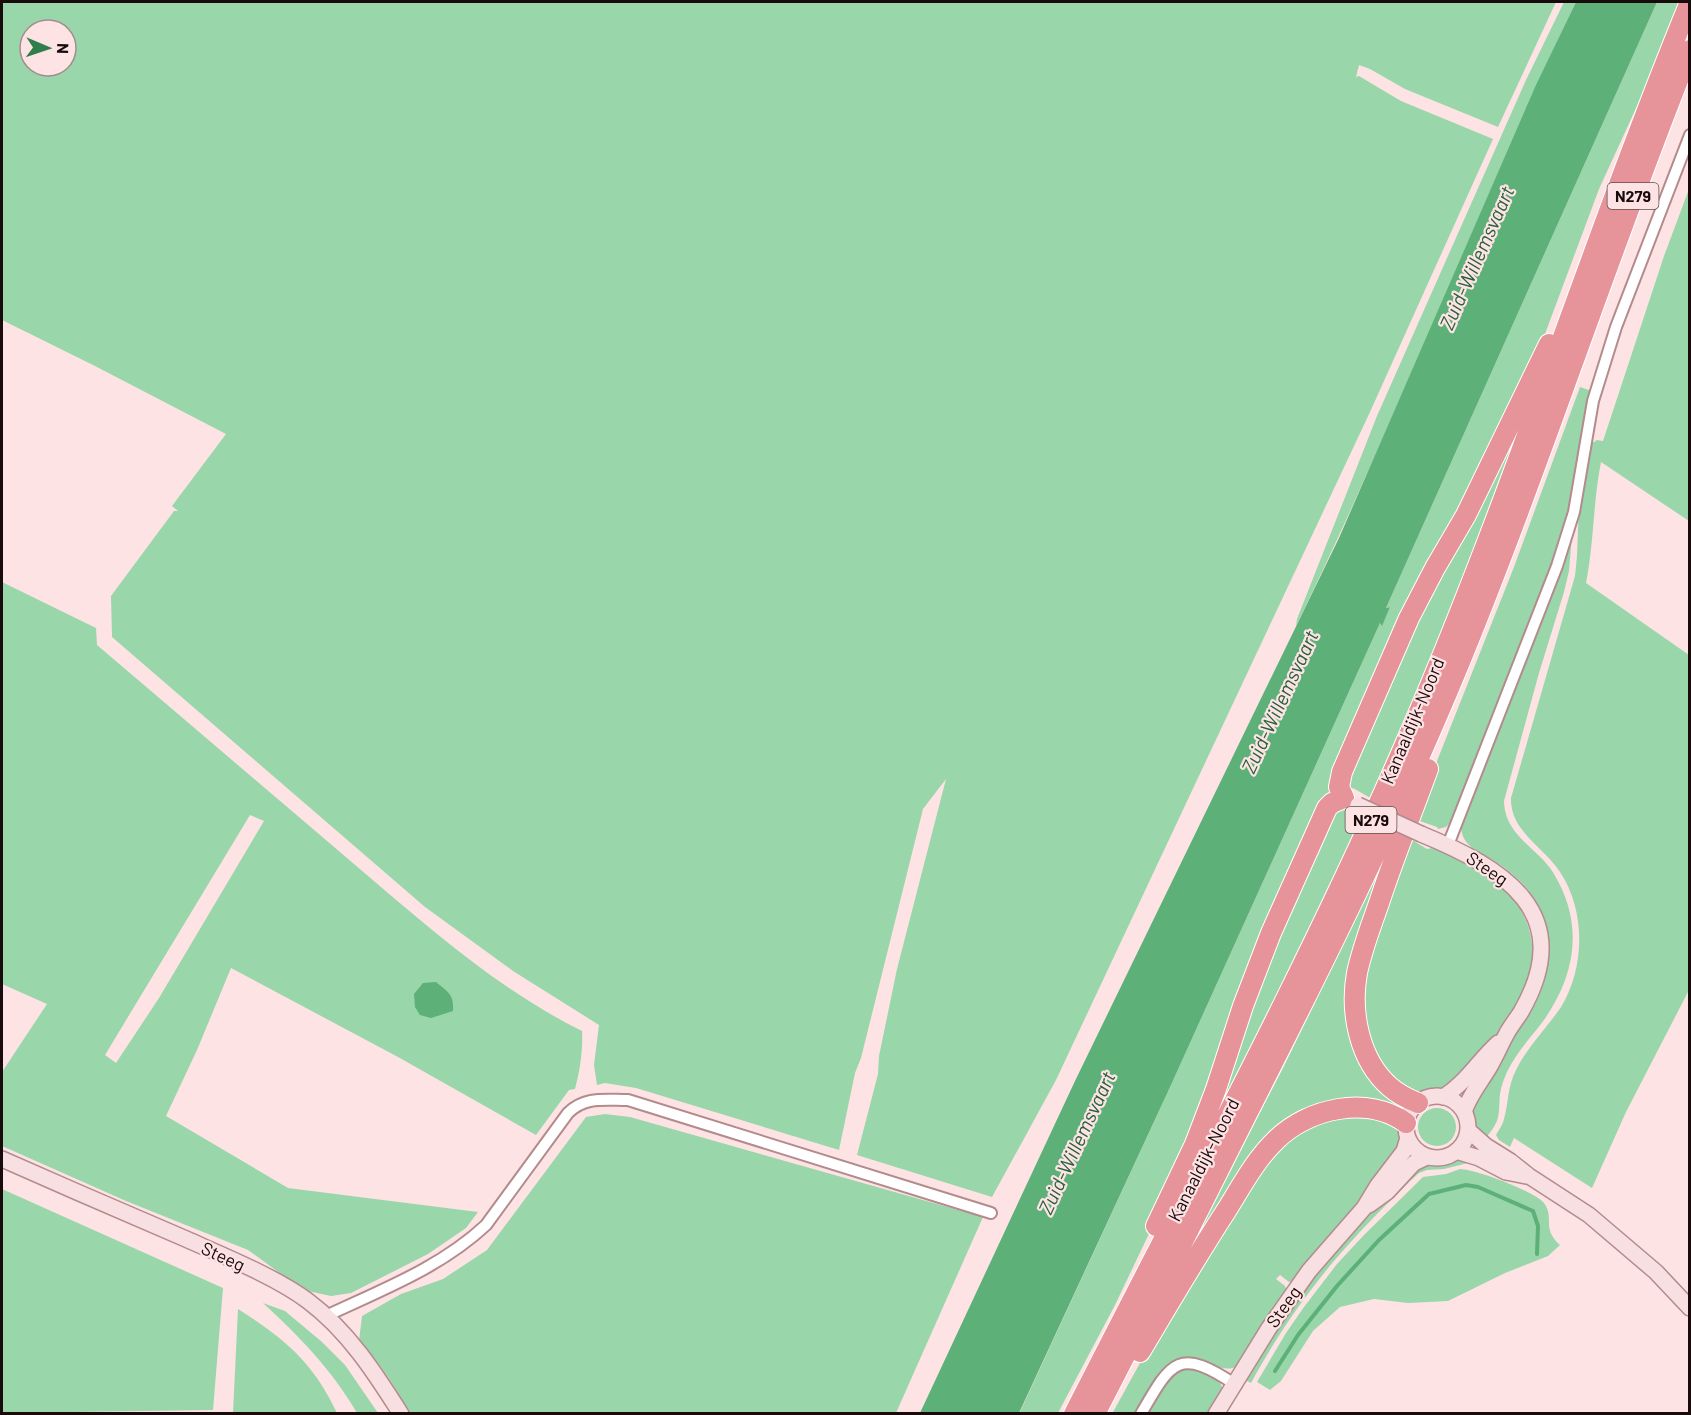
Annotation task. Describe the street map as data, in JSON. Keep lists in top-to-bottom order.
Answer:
{
  "streets": {
    "highway": ["N279", "Kanaaldijk-Noord"],
    "main road": ["Steeg"]
  },
  "crossings": [
    ["N279", "Kanaaldijk-Noord"],
    ["N279", "Steeg"]
  ],
  "water": ["Zuid-Willemsvaart"],
  "north": "right"
}
